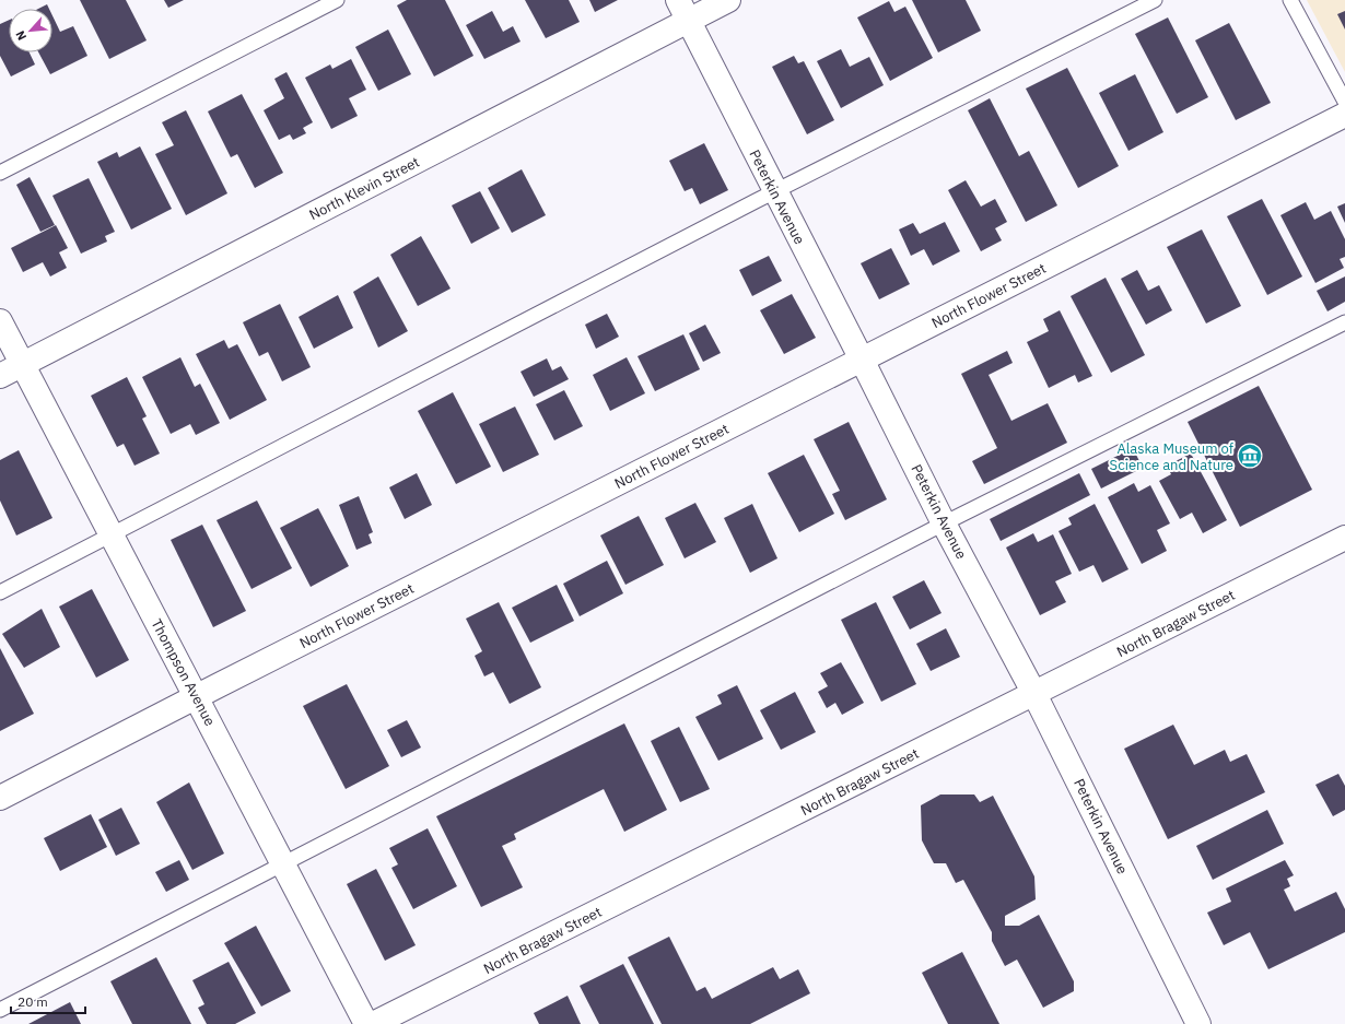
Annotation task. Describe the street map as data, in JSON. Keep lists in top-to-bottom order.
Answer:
{
  "streets": {
    "street": [
      "North Klevin Street",
      "Peterkin Avenue",
      "North Flower Street",
      "North Bragaw Street",
      "Thompson Avenue"
    ]
  },
  "crossings": [
    ["North Klevin Street", "Peterkin Avenue"],
    ["North Klevin Street", "Thompson Avenue"],
    ["Peterkin Avenue", "North Flower Street"],
    ["Peterkin Avenue", "North Bragaw Street"],
    ["North Flower Street", "Thompson Avenue"]
  ],
  "places": {
    "museum": ["Alaska Museum of Science and Nature"]
  },
  "scale_bar": "20 m",
  "north": "bottom left"
}
